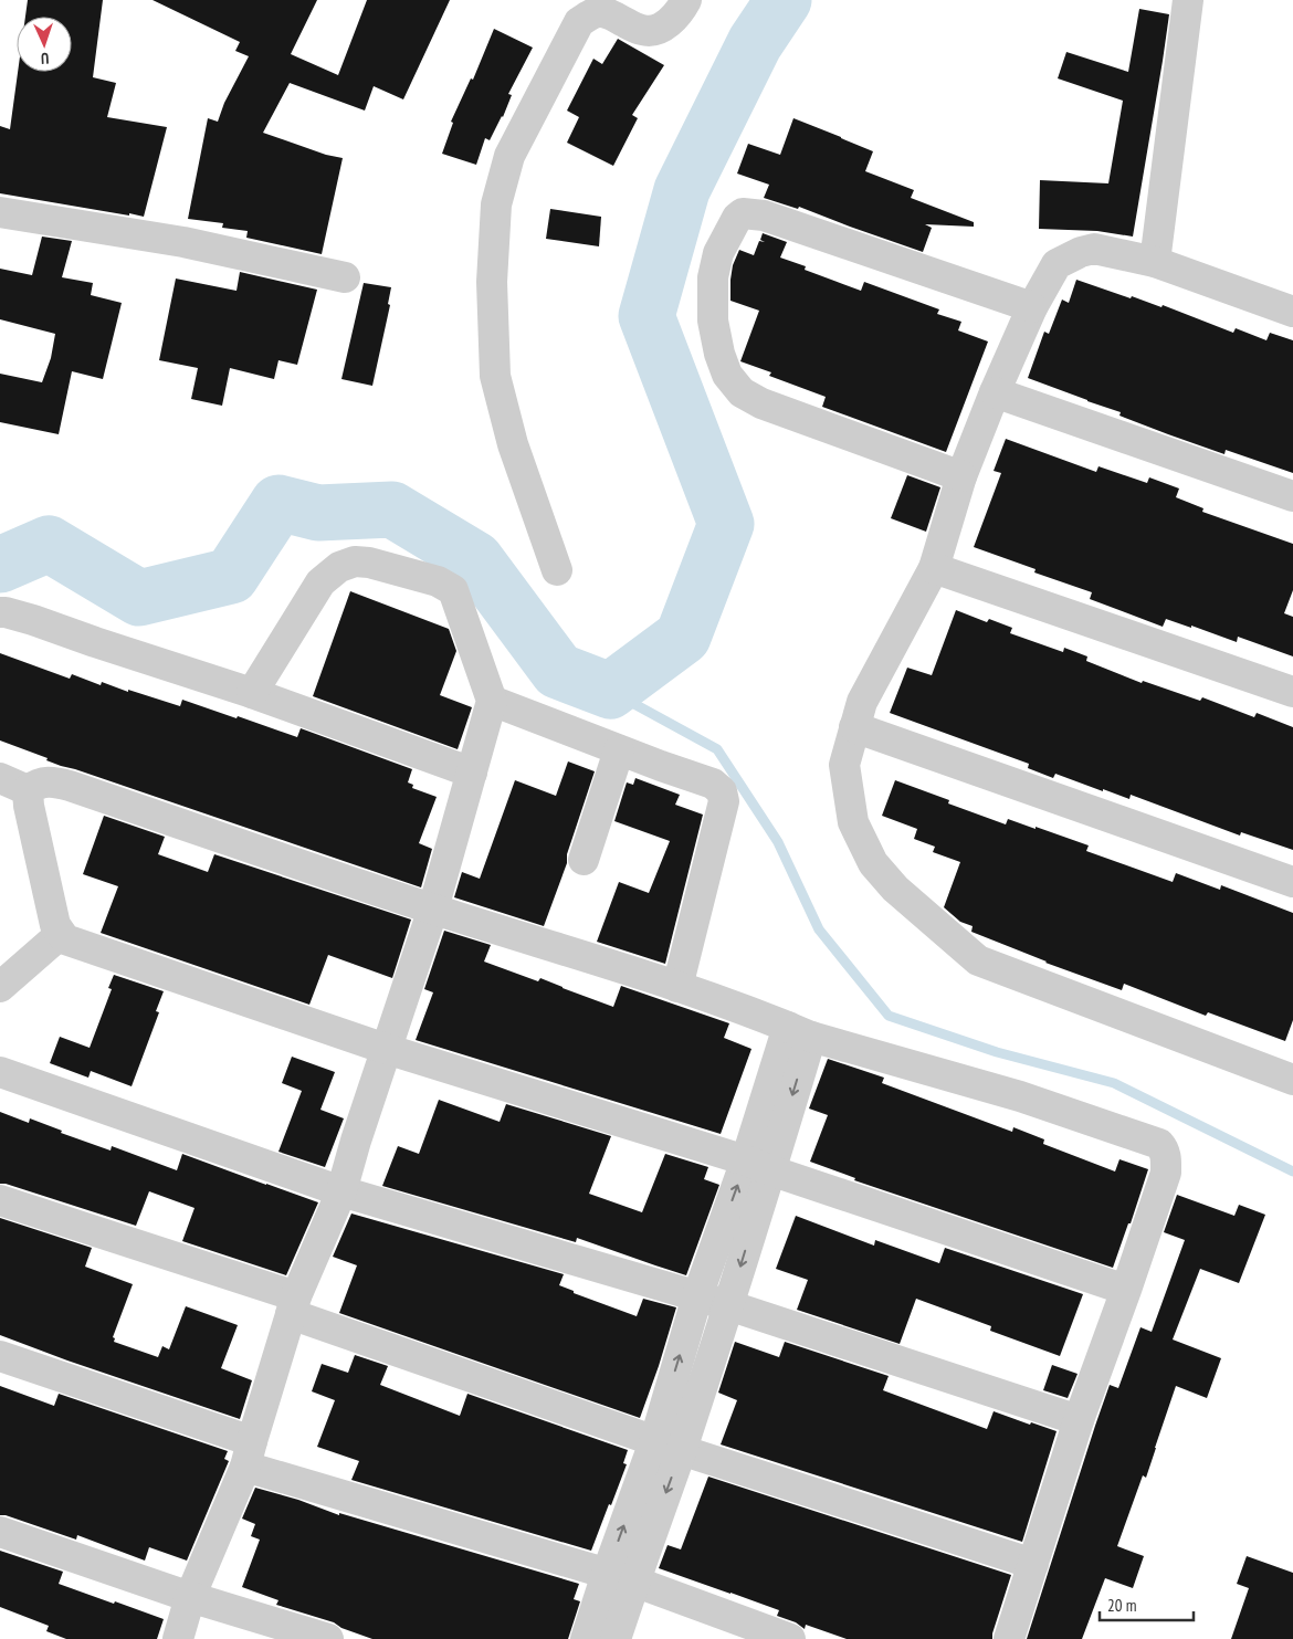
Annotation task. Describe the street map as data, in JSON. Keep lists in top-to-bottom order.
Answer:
{
  "scale_bar": "20 m",
  "north": "bottom"
}
